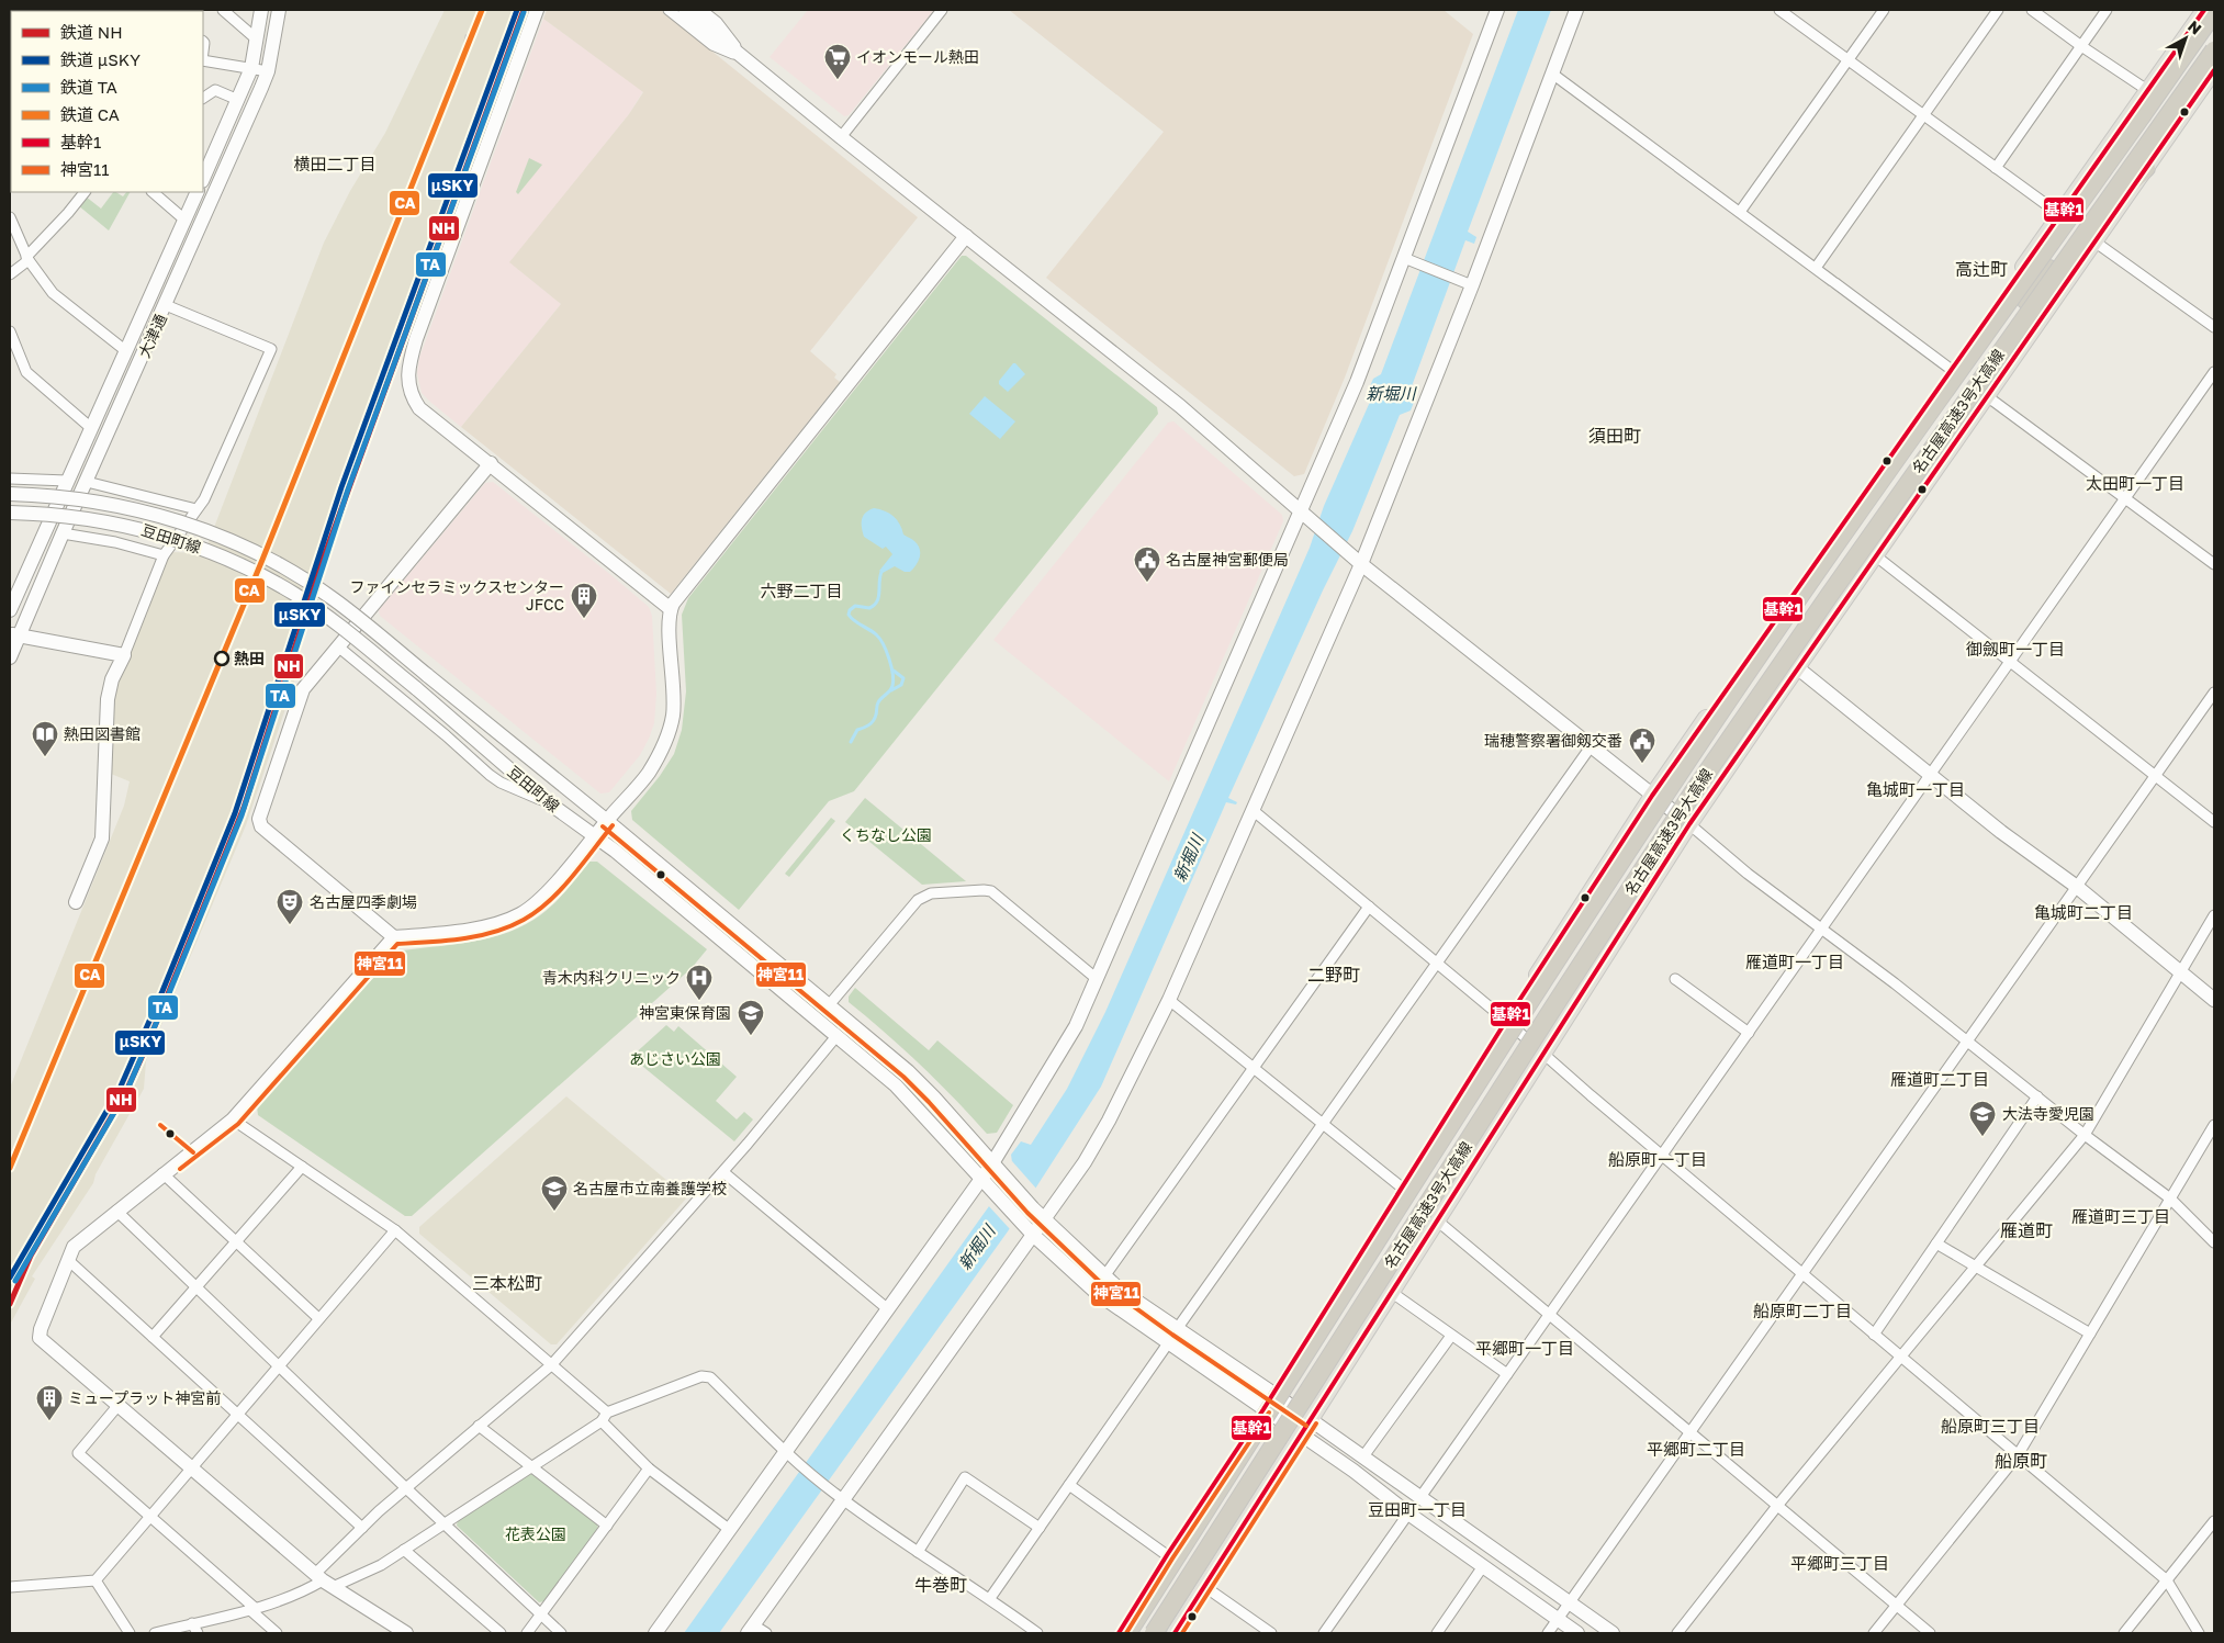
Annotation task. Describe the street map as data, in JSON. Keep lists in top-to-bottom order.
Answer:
{
  "streets": {
    "highway": ["名古屋高速3号大高線"],
    "street": ["大津通", "豆田町線"]
  },
  "districts": [
    "横田二丁目",
    "高辻町",
    "須田町",
    "太田町一丁目",
    "六野二丁目",
    "御劔町一丁目",
    "亀城町一丁目",
    "亀城町二丁目",
    "雁道町一丁目",
    "二野町",
    "雁道町二丁目",
    "船原町一丁目",
    "雁道町三丁目",
    "雁道町",
    "三本松町",
    "船原町二丁目",
    "平郷町一丁目",
    "船原町三丁目",
    "平郷町二丁目",
    "船原町",
    "豆田町一丁目",
    "平郷町三丁目",
    "牛巻町"
  ],
  "water": ["新堀川"],
  "parks": ["くちなし公園", "あじさい公園", "花表公園"],
  "places": {
    "supermarket": ["イオンモール熱田"],
    "public building": ["名古屋神宮郵便局", "瑞穂警察署御剱交番"],
    "building": ["ファインセラミックスセンター JFCC", "ミュープラット神宮前"],
    "other": ["熱田"],
    "library": ["熱田図書館"],
    "theatre": ["名古屋四季劇場"],
    "hospital": ["青木内科クリニック"],
    "school or university": ["神宮東保育園", "大法寺愛児園", "名古屋市立南養護学校"]
  },
  "lines": [
    "rail line NH",
    "rail line μSKY",
    "rail line CA",
    "transit line 基幹1",
    "rail line TA",
    "transit line 神宮11"
  ],
  "legend": [
    "鉄道 NH",
    "鉄道 μSKY",
    "鉄道 TA",
    "鉄道 CA",
    "基幹1",
    "神宮11"
  ],
  "north": "top right"
}
